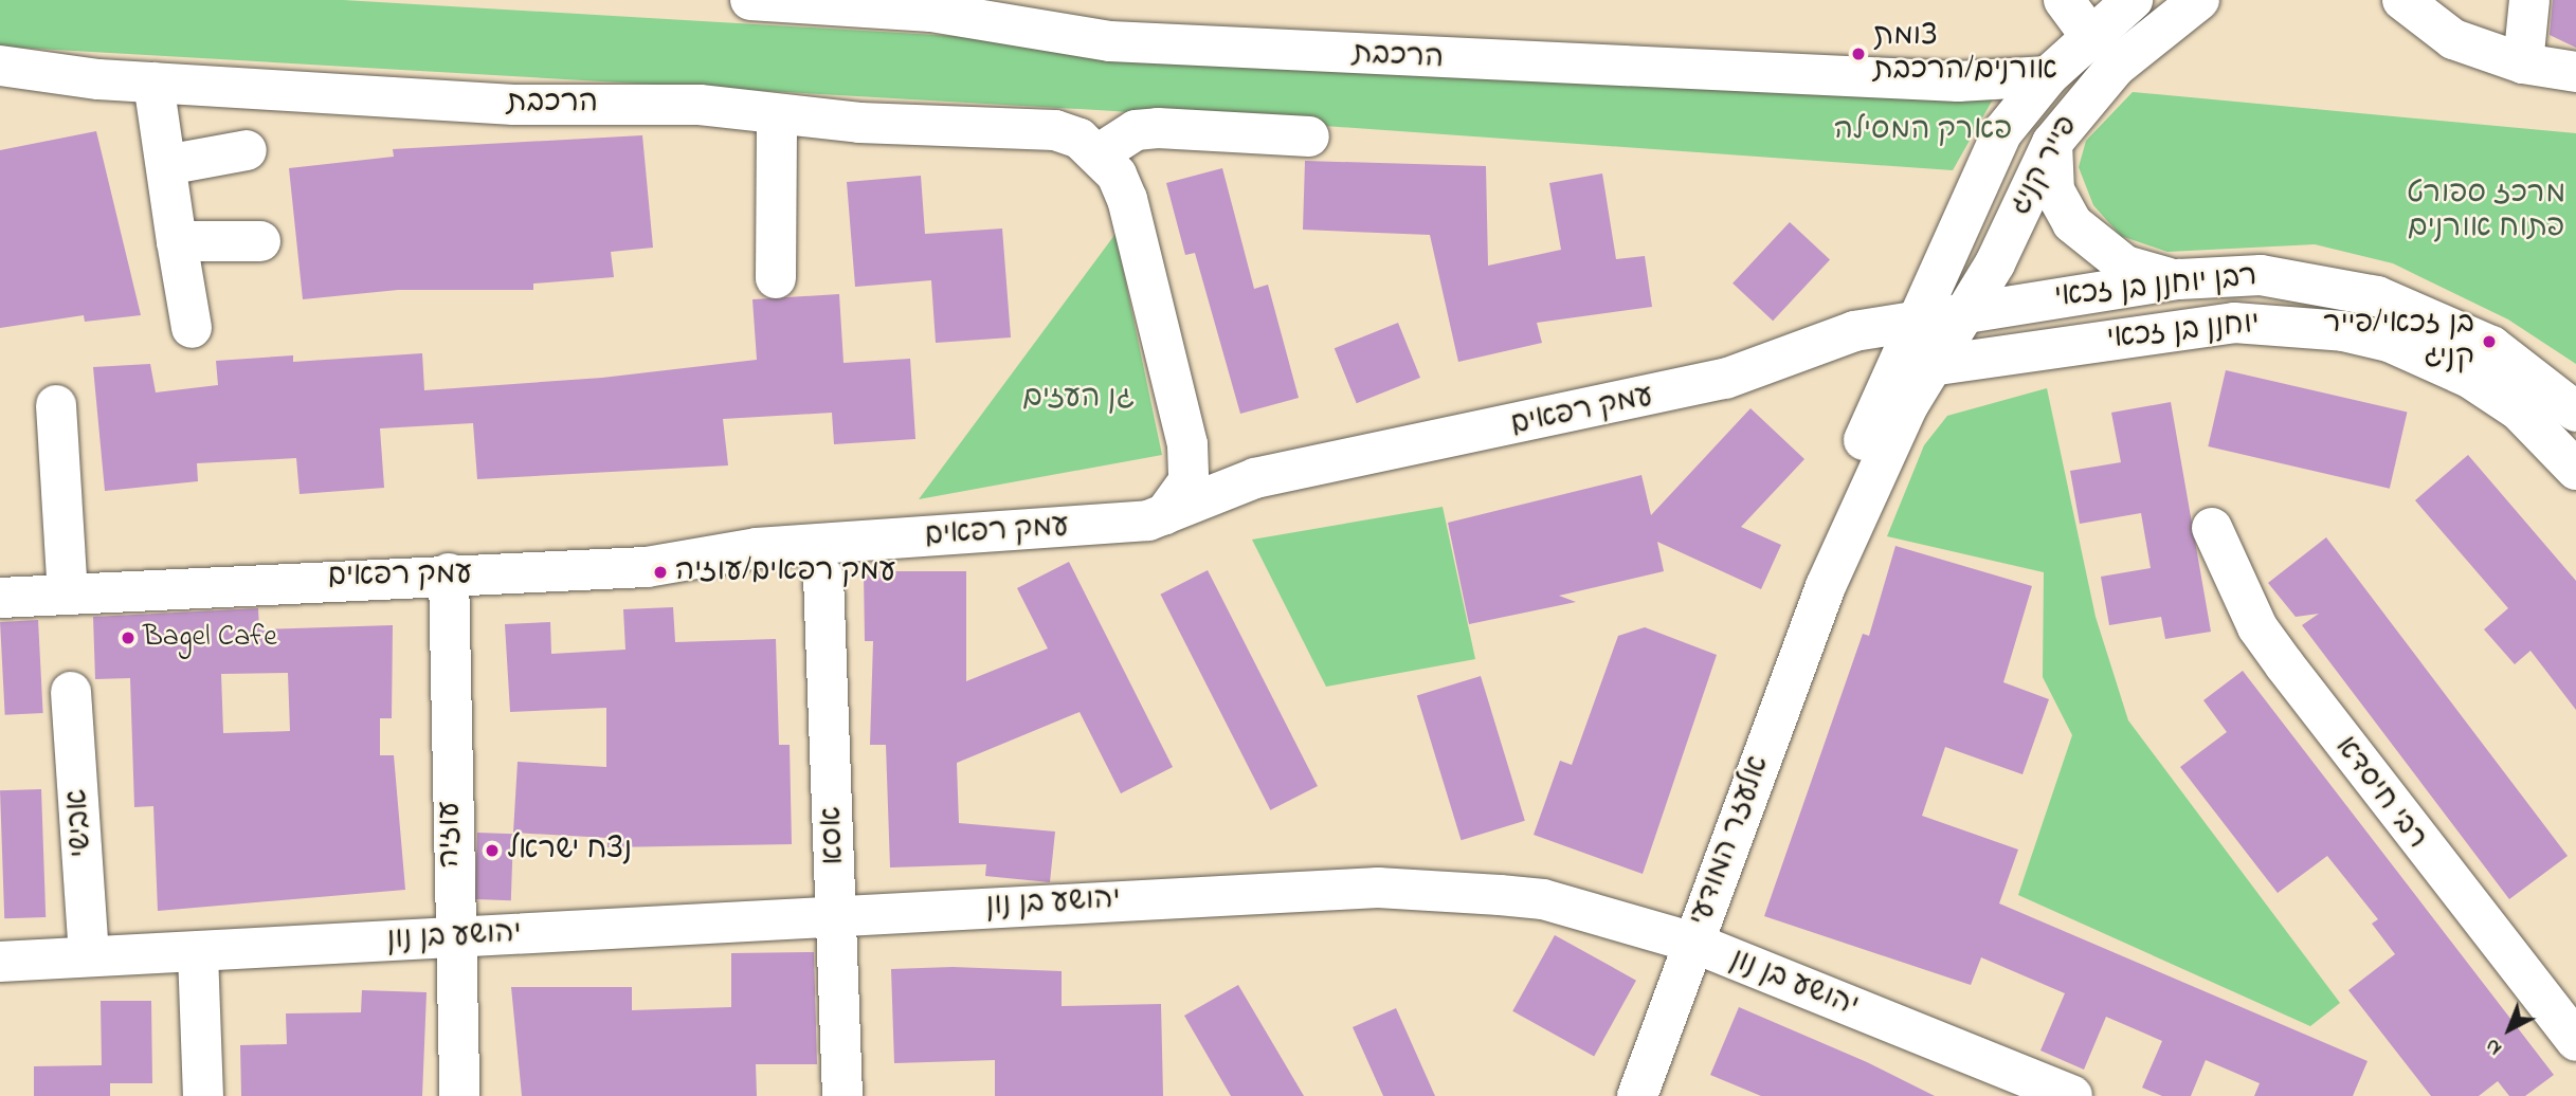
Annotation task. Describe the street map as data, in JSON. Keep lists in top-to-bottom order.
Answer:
{
  "streets": {
    "street": [
      "הרכבת",
      "פייר קניג",
      "רבן יוחנן בן זכאי",
      "יוחנן בן זכאי",
      "עמק רפאים",
      "רבי חיסדא",
      "אבישי",
      "עוזיה",
      "אסא",
      "אלעזר המודעי",
      "יהושע בן נון"
    ]
  },
  "crossings": [
    ["הרכבת", "פייר קניג"],
    ["פייר קניג", "רבן יוחנן בן זכאי"],
    ["פייר קניג", "יוחנן בן זכאי"],
    ["פייר קניג", "עמק רפאים"],
    ["פייר קניג", "אלעזר המודעי"],
    ["רבן יוחנן בן זכאי", "עמק רפאים"],
    ["יוחנן בן זכאי", "אלעזר המודעי"],
    ["עמק רפאים", "עוזיה"],
    ["עמק רפאים", "אלעזר המודעי"],
    ["אבישי", "יהושע בן נון"],
    ["עוזיה", "יהושע בן נון"],
    ["אסא", "יהושע בן נון"],
    ["אלעזר המודעי", "יהושע בן נון"]
  ],
  "parks": ["פארק המסילה", "מרכז ספורט פתוח אורנים", "גן העזים"],
  "places": [
    "צומת אורנים/הרכבת",
    "בן זכאי/פייר קניג",
    "עמק רפאים/עוזיה",
    "Bagel Cafe",
    "נצח ישראל"
  ],
  "north": "bottom left"
}
